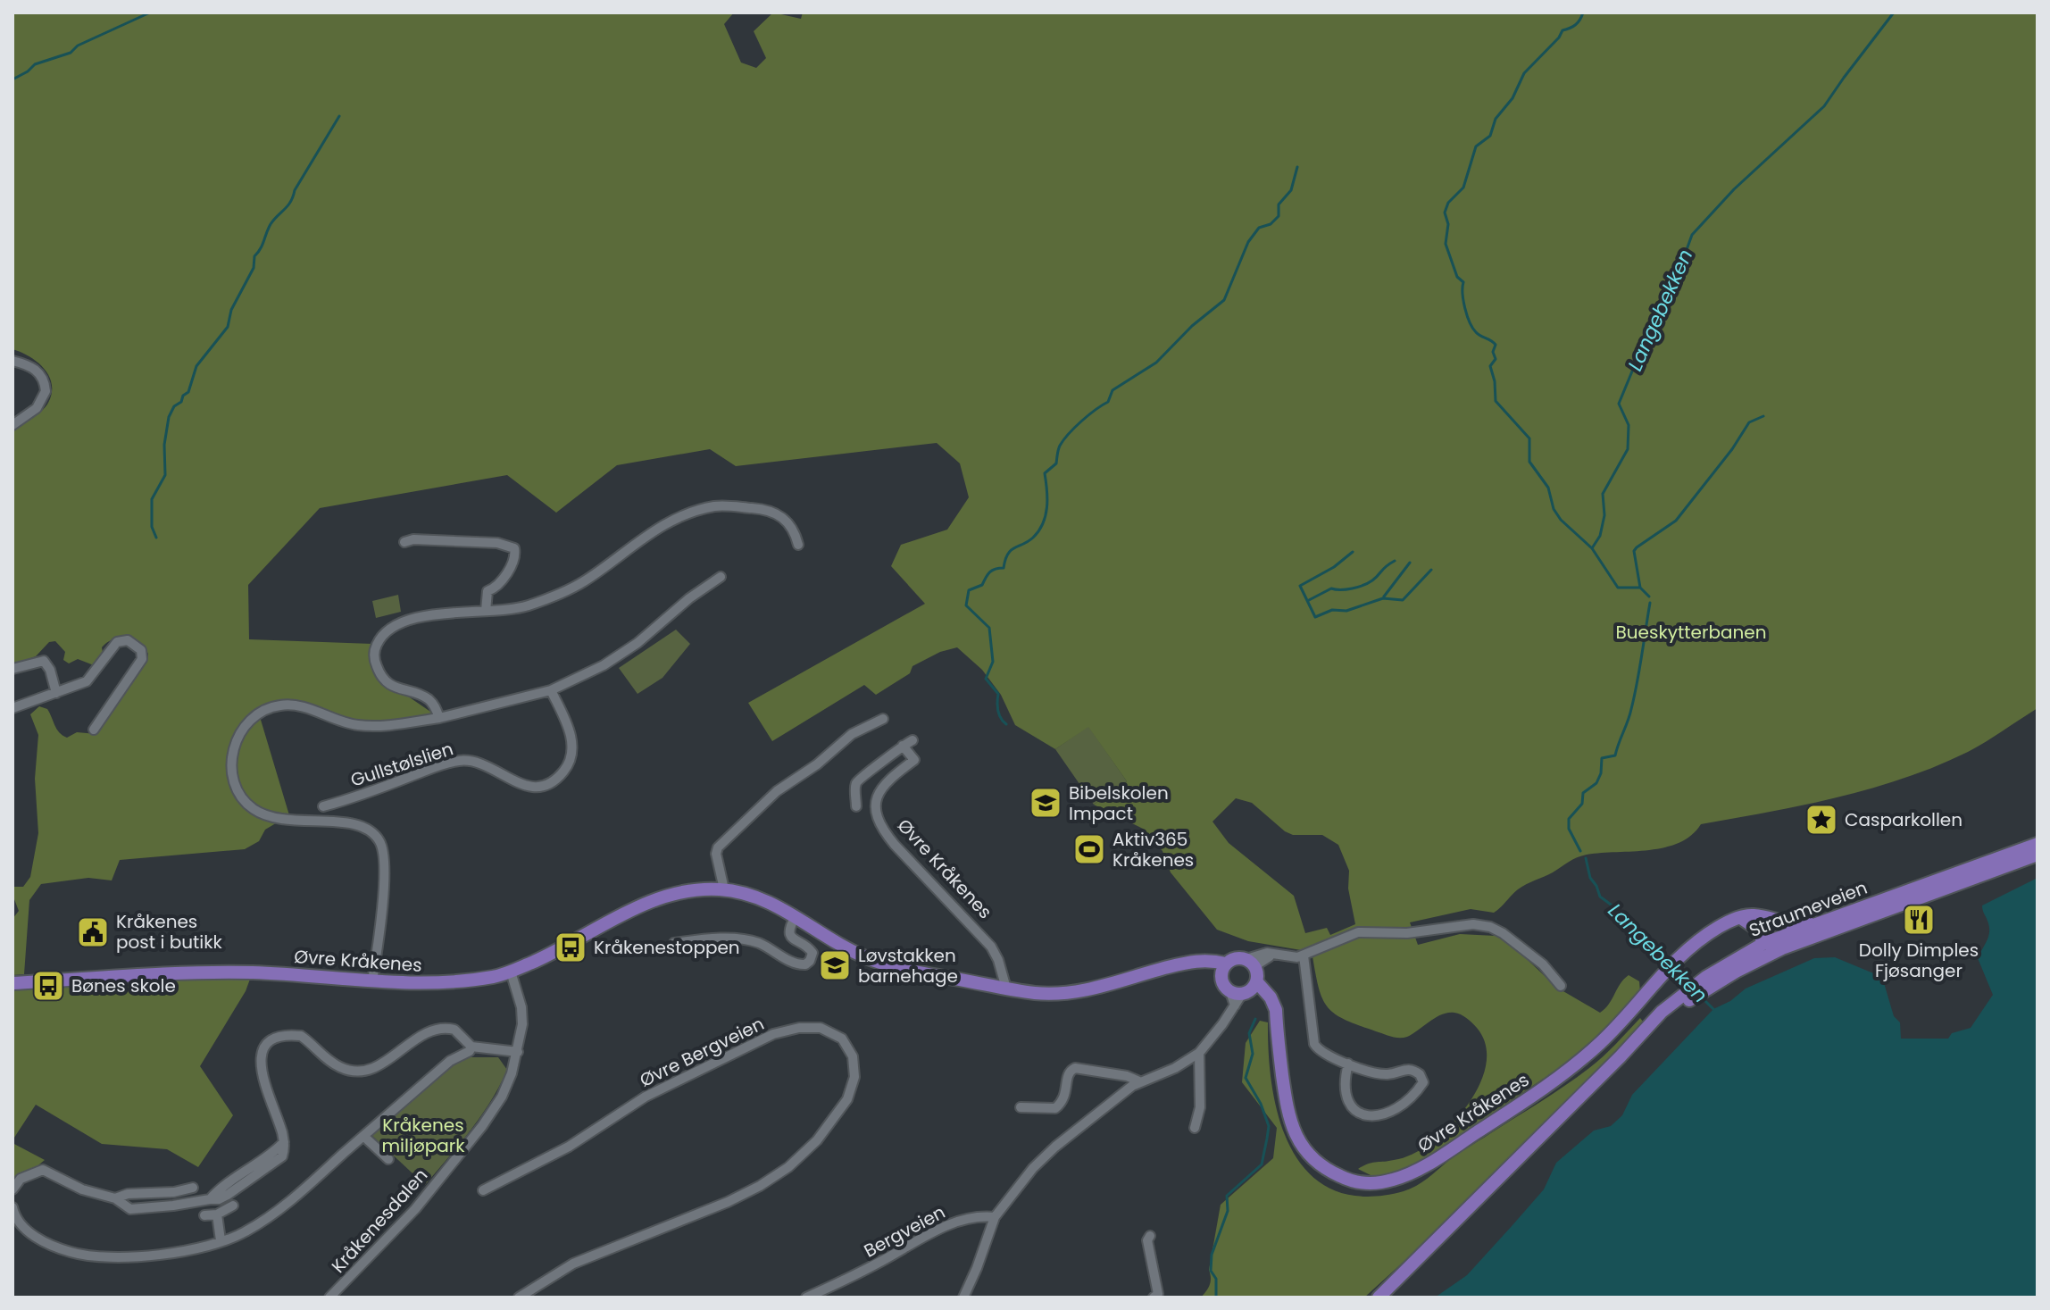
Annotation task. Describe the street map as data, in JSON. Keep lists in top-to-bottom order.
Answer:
{
  "streets": {
    "main road": ["Øvre Kråkenes", "Straumeveien"],
    "street": [
      "Gullstølslien",
      "Øvre Bergveien",
      "Kråkenesdalen",
      "Bergveien"
    ]
  },
  "crossings": [
    ["Gullstølslien", "Øvre Kråkenes"],
    ["Øvre Kråkenes", "Kråkenesdalen"]
  ],
  "water": ["Langebekken"],
  "parks": ["Bueskytterbanen", "Kråkenes miljøpark"],
  "places": {
    "school or university": ["Bibelskolen Impact", "Løvstakken barnehage"],
    "place": ["Casparkollen"],
    "sports": ["Aktiv365 Kråkenes"],
    "restaurant": ["Dolly Dimples Fjøsanger"],
    "public building": ["Kråkenes post i butikk"],
    "bus stop": ["Kråkenestoppen", "Bønes skole"]
  }
}
